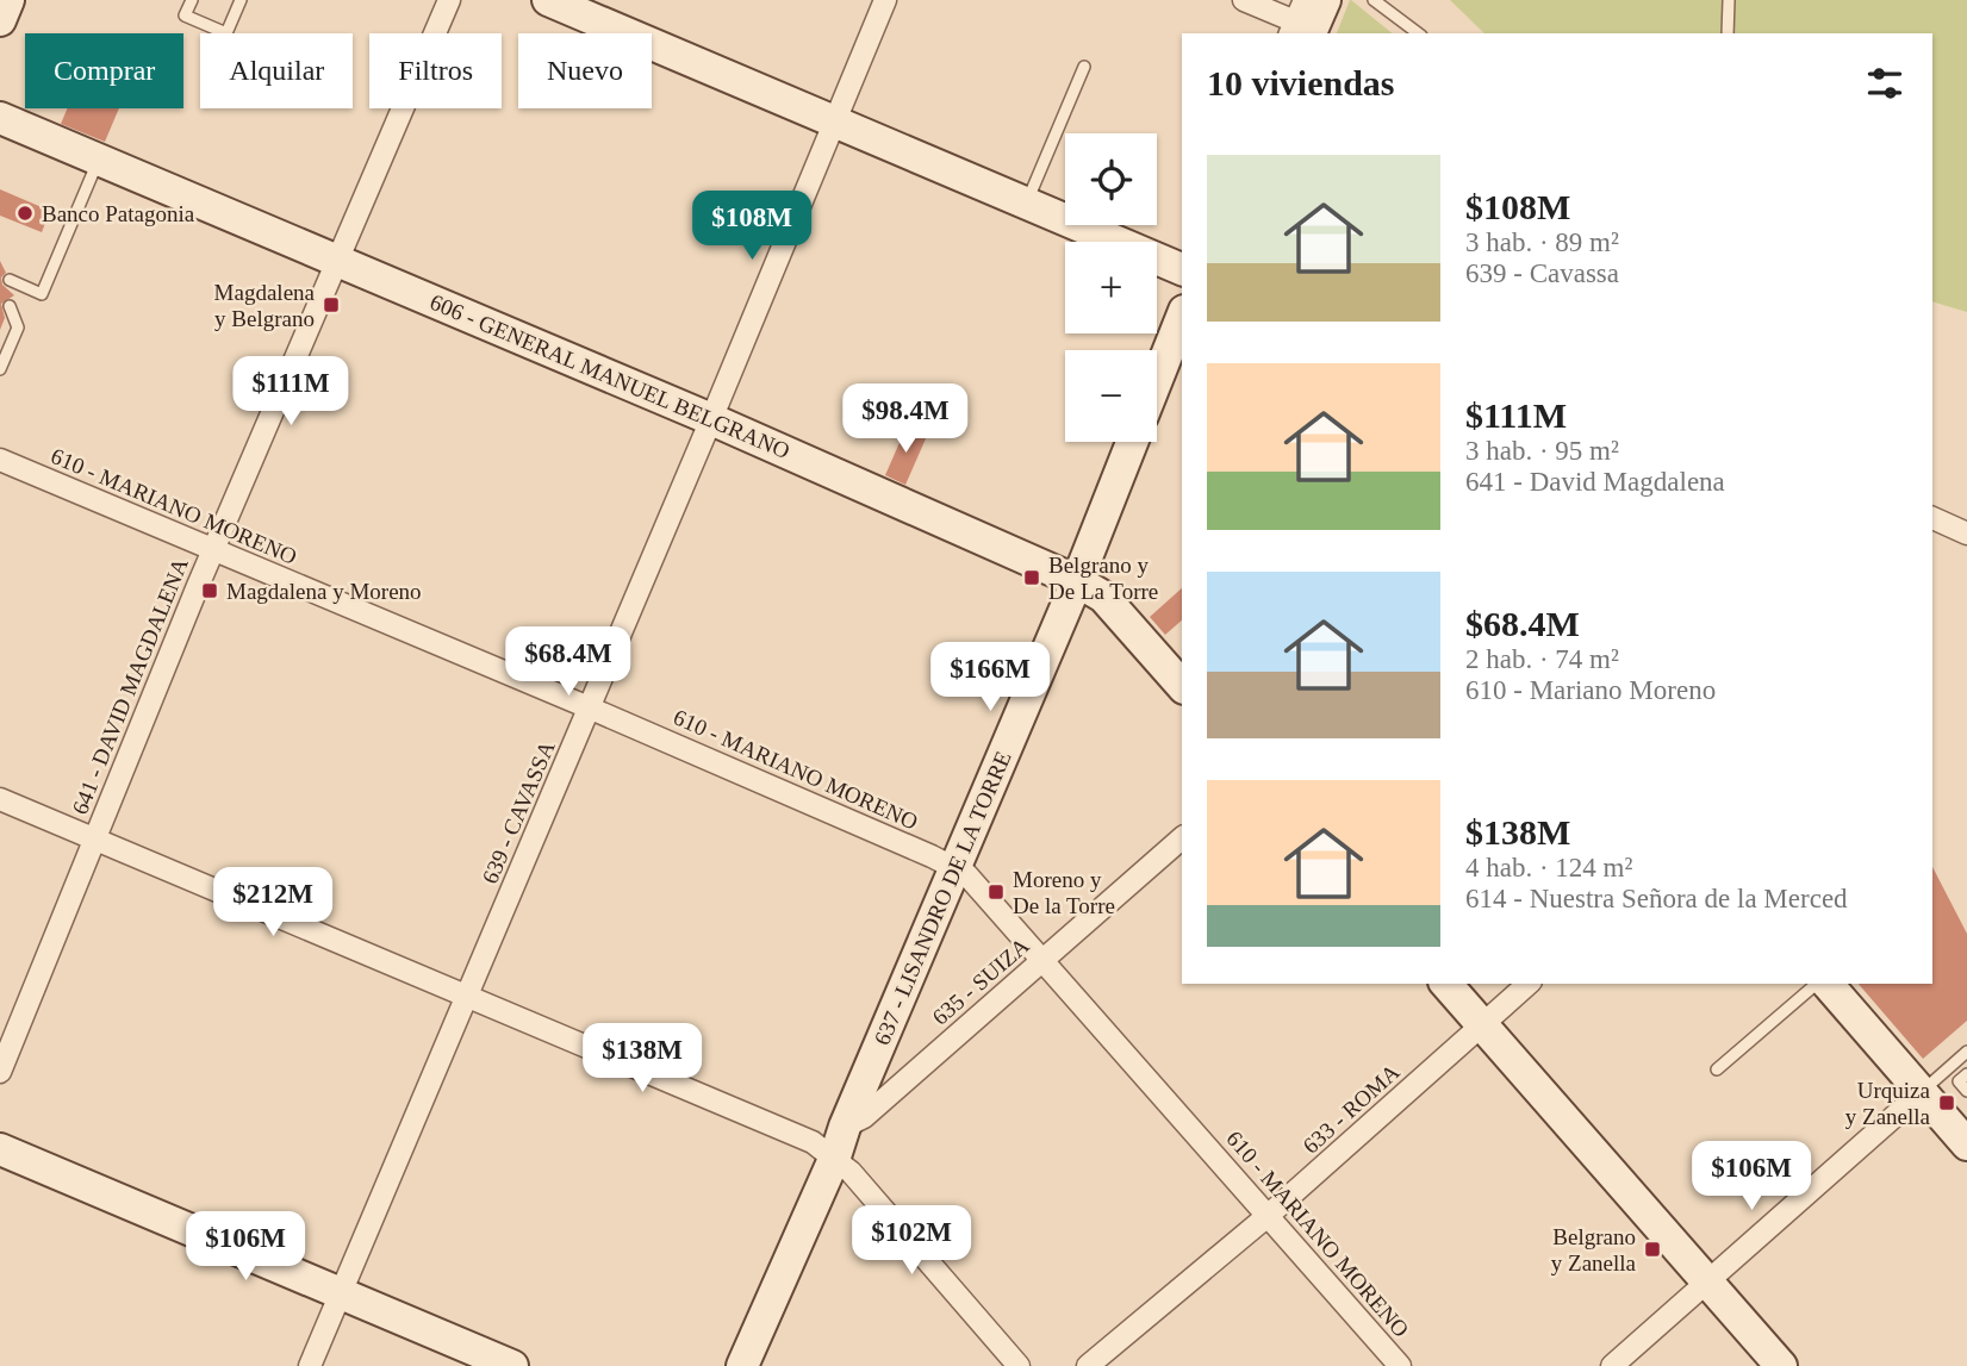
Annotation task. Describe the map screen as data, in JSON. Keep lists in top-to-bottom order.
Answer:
{
  "streets": {
    "street": [
      "606 - GENERAL MANUEL BELGRANO",
      "610 - MARIANO MORENO",
      "641 - DAVID MAGDALENA",
      "639 - CAVASSA",
      "637 - LISANDRO DE LA TORRE",
      "635 - SUIZA",
      "633 - ROMA"
    ]
  },
  "crossings": [
    ["606 - GENERAL MANUEL BELGRANO", "641 - DAVID MAGDALENA"],
    ["606 - GENERAL MANUEL BELGRANO", "639 - CAVASSA"],
    ["606 - GENERAL MANUEL BELGRANO", "637 - LISANDRO DE LA TORRE"],
    ["610 - MARIANO MORENO", "641 - DAVID MAGDALENA"],
    ["610 - MARIANO MORENO", "639 - CAVASSA"],
    ["610 - MARIANO MORENO", "637 - LISANDRO DE LA TORRE"],
    ["610 - MARIANO MORENO", "635 - SUIZA"],
    ["610 - MARIANO MORENO", "633 - ROMA"],
    ["637 - LISANDRO DE LA TORRE", "635 - SUIZA"]
  ],
  "places": {
    "other": ["Banco Patagonia"],
    "transit": [
      "Magdalena y Belgrano",
      "Belgrano y De La Torre",
      "Magdalena y Moreno",
      "Moreno y De la Torre",
      "Urquiza y Zanella",
      "Belgrano y Zanella"
    ]
  },
  "page": {
    "chip": [
      "Comprar",
      "Alquilar",
      "Filtros",
      "Nuevo"
    ],
    "heading": "10 viviendas",
    "map_buttons": ["+", "−"],
    "list": [
      {
        "name": "$108M",
        "note": "3 hab. · 89 m² · 639 - Cavassa"
      },
      {
        "name": "$111M",
        "note": "3 hab. · 95 m² · 641 - David Magdalena"
      },
      {
        "name": "$68.4M",
        "note": "2 hab. · 74 m² · 610 - Mariano Moreno"
      },
      {
        "name": "$138M",
        "note": "4 hab. · 124 m² · 614 - Nuestra Señora de la Merced"
      }
    ],
    "price": [
      "$108M",
      "$111M",
      "$98.4M",
      "$68.4M",
      "$166M",
      "$212M",
      "$138M",
      "$106M",
      "$102M",
      "$106M"
    ]
  }
}
